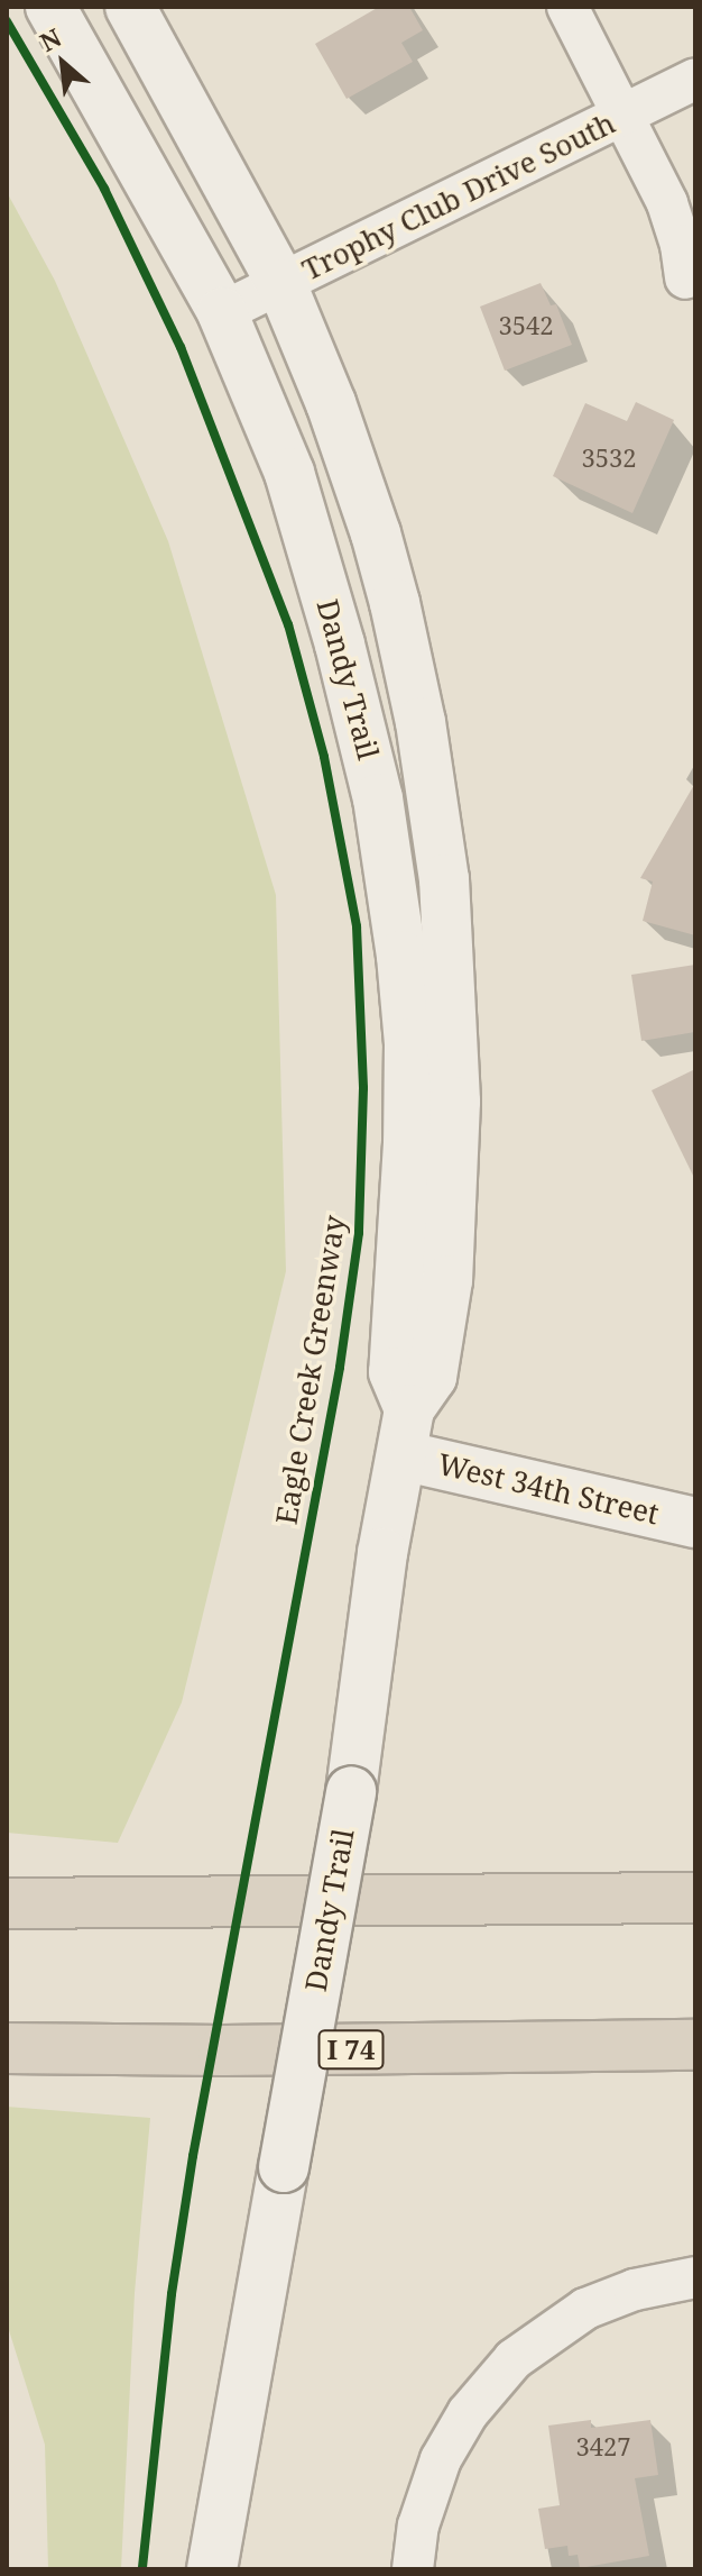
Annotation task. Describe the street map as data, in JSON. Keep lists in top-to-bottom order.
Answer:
{
  "streets": {
    "highway": ["I 74"],
    "main road": ["Dandy Trail", "West 34th Street"],
    "street": ["Trophy Club Drive South"],
    "cycle path": ["Eagle Creek Greenway"]
  },
  "crossings": [
    ["Trophy Club Drive South", "Dandy Trail"],
    ["Dandy Trail", "West 34th Street"]
  ],
  "house_numbers": ["3542", "3532", "3427"],
  "north": "top left"
}
